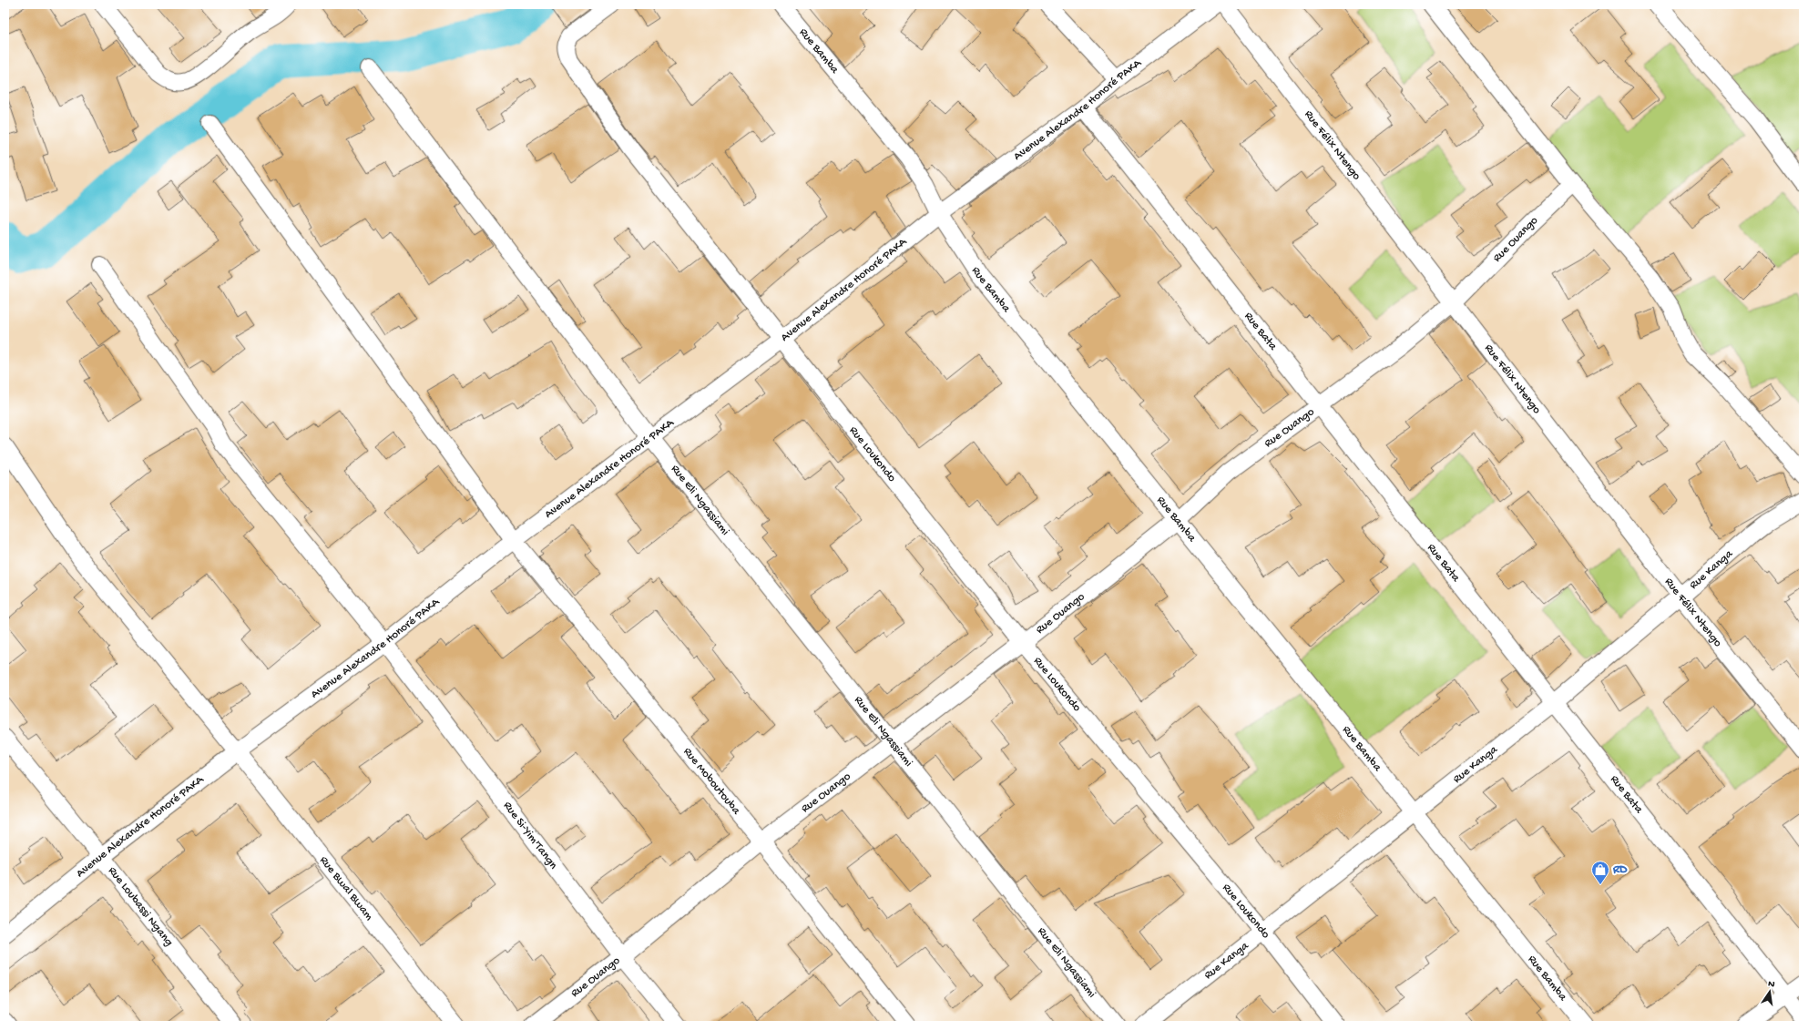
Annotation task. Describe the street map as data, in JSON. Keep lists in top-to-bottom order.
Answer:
{
  "streets": {
    "street": [
      "Rue Bamba",
      "Avenue Alexandre Honoré PAKA",
      "Rue Félix Ntengo",
      "Rue Ouango",
      "Rue Bata",
      "Rue Loukondo",
      "Rue Eli Ngassiami",
      "Rue Kanga",
      "Rue Moboutouba",
      "Rue Si-Yim'Tangn",
      "Rue Bwal Bwam",
      "Rue Loubassi Ngang"
    ]
  },
  "crossings": [
    ["Rue Bamba", "Avenue Alexandre Honoré PAKA"],
    ["Rue Bamba", "Rue Ouango"],
    ["Rue Bamba", "Rue Kanga"],
    ["Avenue Alexandre Honoré PAKA", "Rue Bata"],
    ["Avenue Alexandre Honoré PAKA", "Rue Loukondo"],
    ["Avenue Alexandre Honoré PAKA", "Rue Eli Ngassiami"],
    ["Avenue Alexandre Honoré PAKA", "Rue Moboutouba"],
    ["Avenue Alexandre Honoré PAKA", "Rue Si-Yim'Tangn"],
    ["Avenue Alexandre Honoré PAKA", "Rue Bwal Bwam"],
    ["Avenue Alexandre Honoré PAKA", "Rue Loubassi Ngang"],
    ["Rue Félix Ntengo", "Rue Ouango"],
    ["Rue Félix Ntengo", "Rue Kanga"],
    ["Rue Ouango", "Rue Bata"],
    ["Rue Ouango", "Rue Loukondo"],
    ["Rue Ouango", "Rue Eli Ngassiami"],
    ["Rue Ouango", "Rue Moboutouba"],
    ["Rue Ouango", "Rue Si-Yim'Tangn"],
    ["Rue Bata", "Rue Kanga"],
    ["Rue Loukondo", "Rue Kanga"]
  ],
  "places": {
    "shop": ["RD"]
  },
  "north": "top"
}
